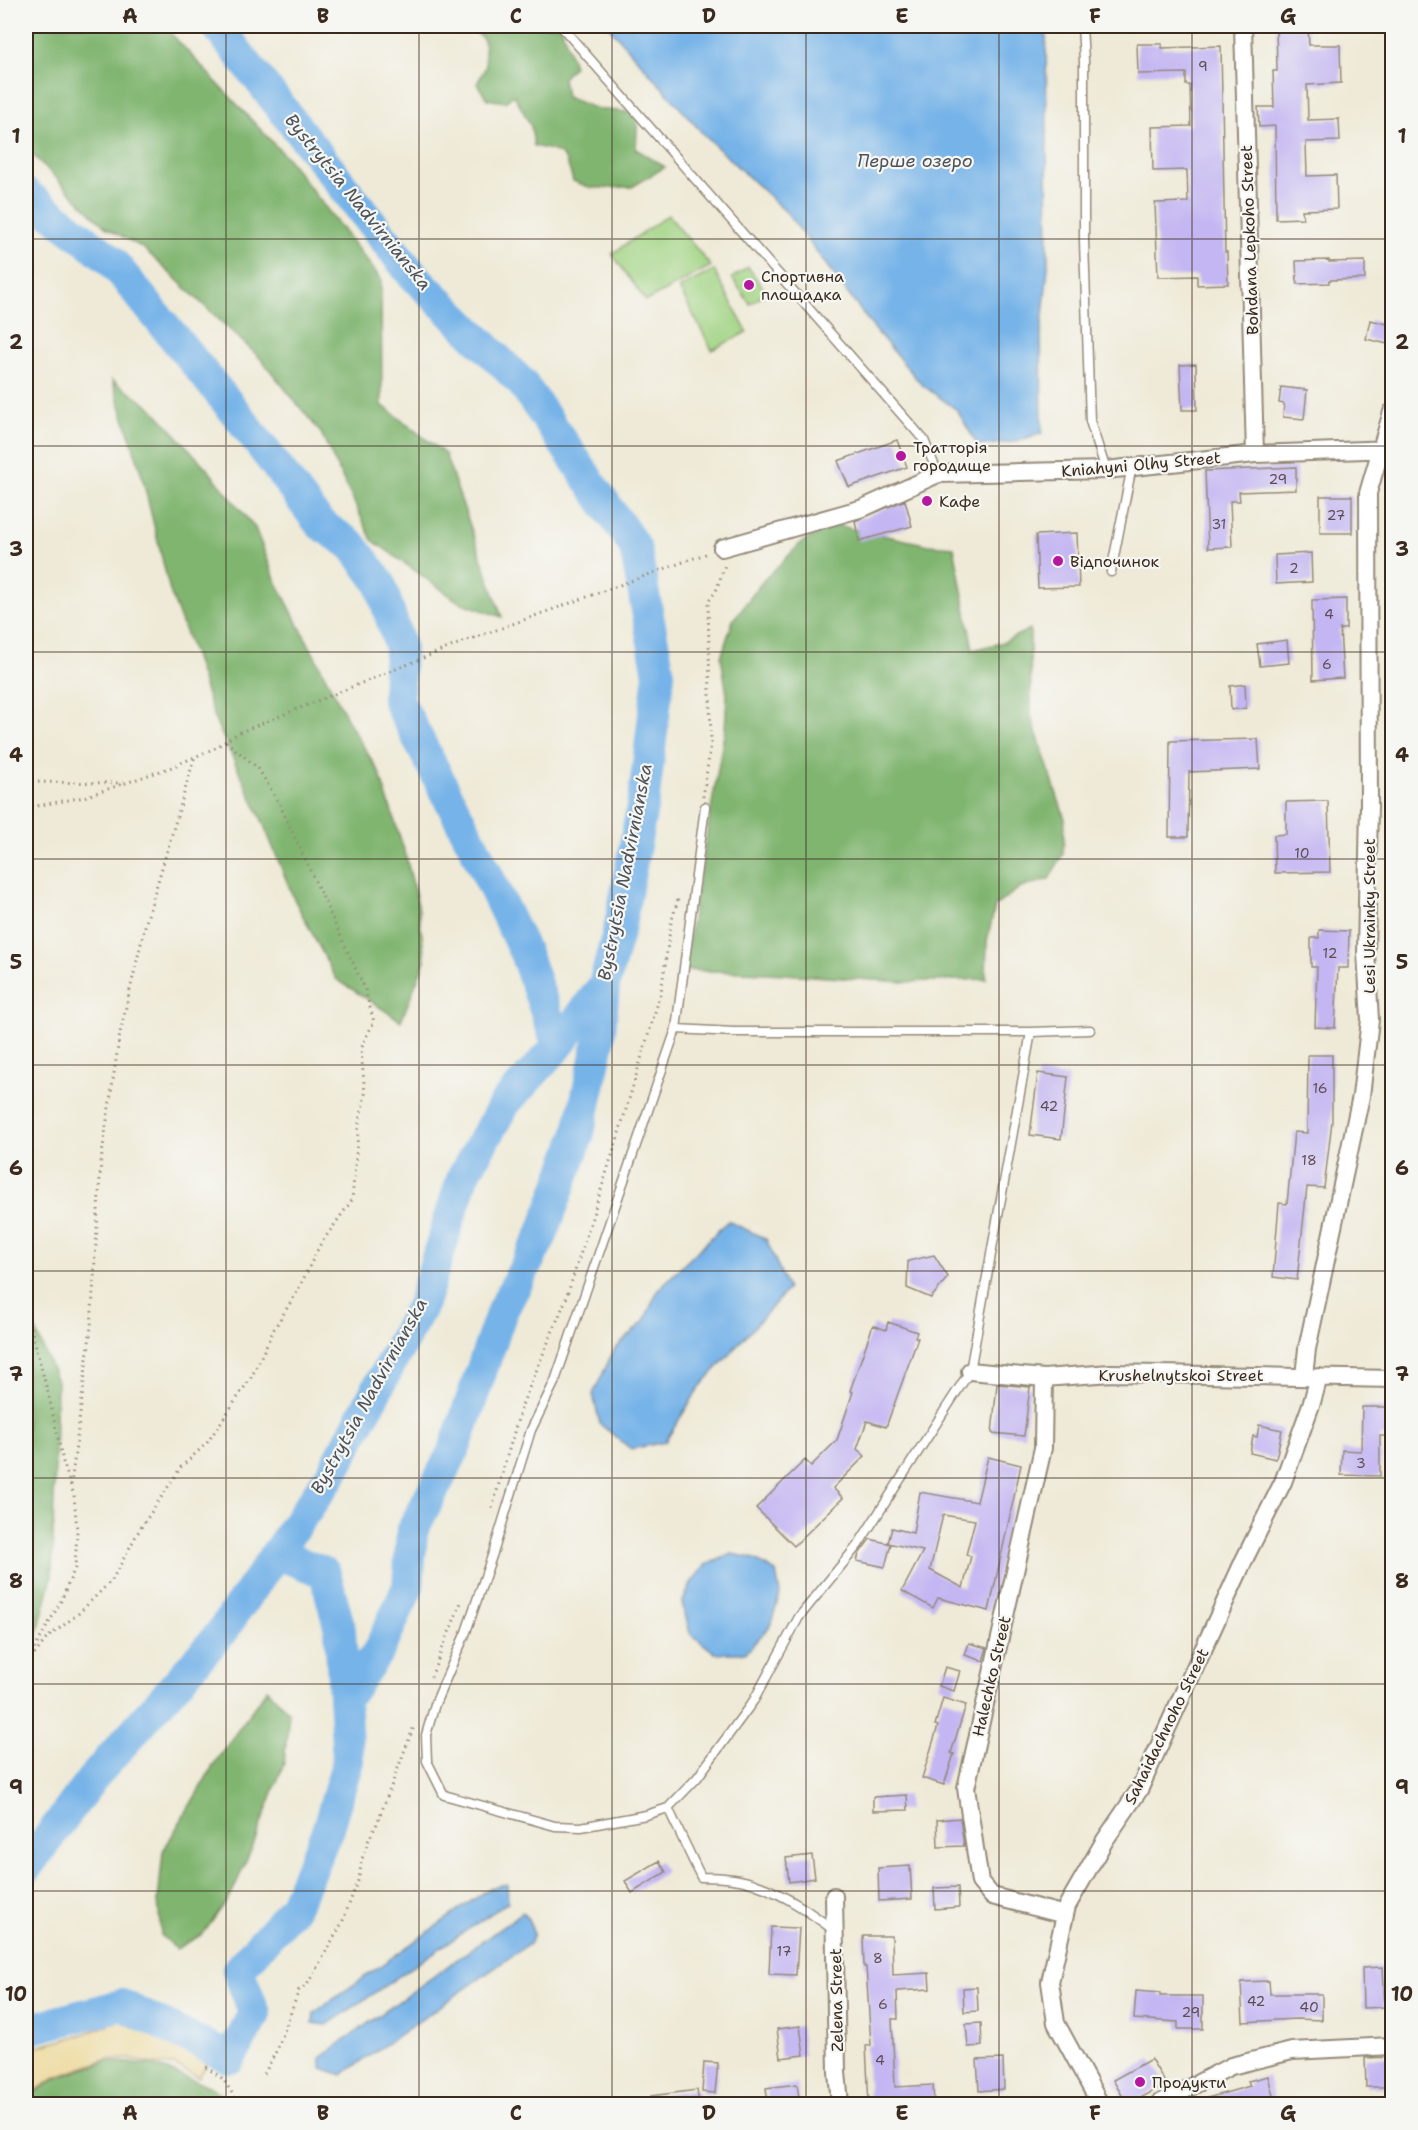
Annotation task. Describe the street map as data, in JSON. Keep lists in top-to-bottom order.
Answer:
{
  "streets": {
    "street": [
      "Bohdana Lepkoho Street",
      "Kniahyni Olhy Street",
      "Lesi Ukrainky Street",
      "Krushelnytskoi Street",
      "Halechko Street",
      "Sahaidachnoho Street",
      "Zelena Street"
    ]
  },
  "crossings": [
    ["Bohdana Lepkoho Street", "Kniahyni Olhy Street"],
    ["Kniahyni Olhy Street", "Lesi Ukrainky Street"],
    ["Lesi Ukrainky Street", "Krushelnytskoi Street"],
    ["Lesi Ukrainky Street", "Sahaidachnoho Street"],
    ["Krushelnytskoi Street", "Halechko Street"],
    ["Krushelnytskoi Street", "Sahaidachnoho Street"],
    ["Halechko Street", "Sahaidachnoho Street"]
  ],
  "water": ["Перше озеро", "Bystrytsia Nadvirnianska"],
  "places": [
    "Спортивна площадка",
    "Тратторія городище",
    "Кафе",
    "Відпочинок",
    "Продукти"
  ],
  "house_numbers": [
    "9",
    "29",
    "27",
    "31",
    "2",
    "4",
    "6",
    "10",
    "12",
    "16",
    "42",
    "18",
    "3",
    "17",
    "8",
    "42",
    "6",
    "40",
    "29",
    "4"
  ],
  "grid": {
    "columns": [
      "A",
      "B",
      "C",
      "D",
      "E",
      "F",
      "G"
    ],
    "rows": [
      "1",
      "2",
      "3",
      "4",
      "5",
      "6",
      "7",
      "8",
      "9",
      "10"
    ]
  }
}
